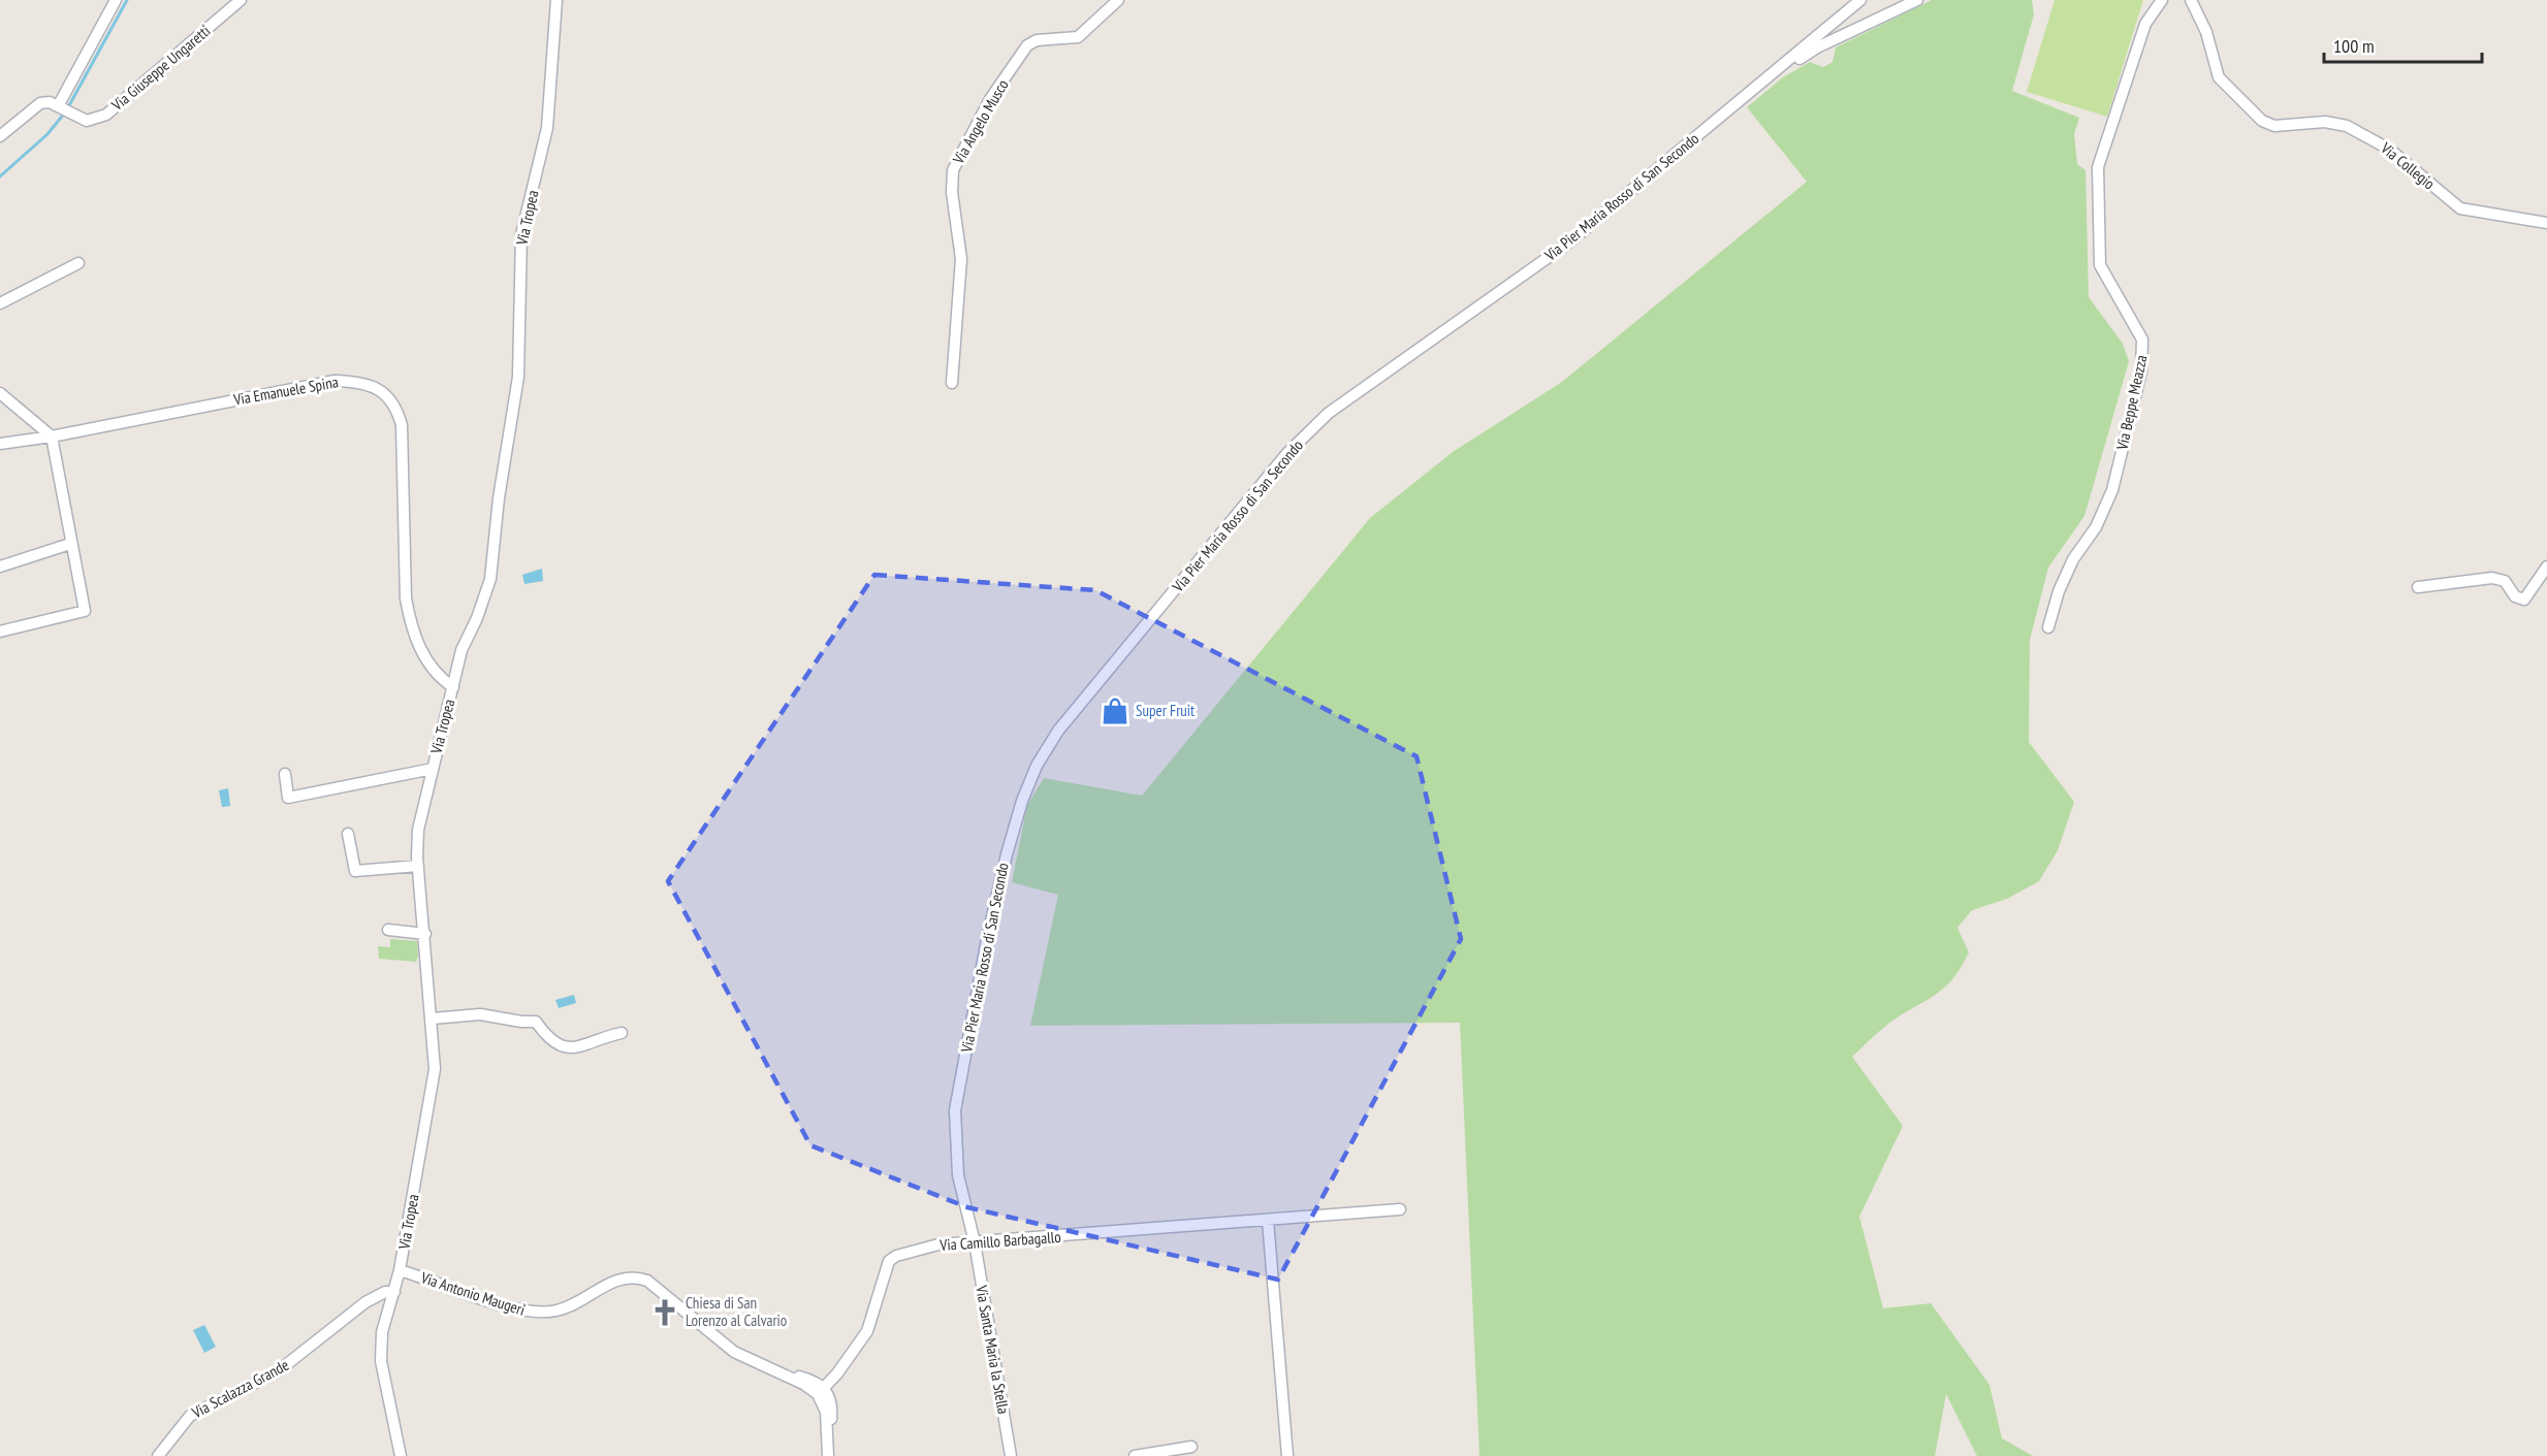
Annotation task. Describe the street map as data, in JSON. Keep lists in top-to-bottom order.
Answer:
{
  "streets": {
    "street": [
      "Via Giuseppe Ungaretti",
      "Via Angelo Musco",
      "Via Collegio",
      "Via Pier Maria Rosso di San Secondo",
      "Via Tropea",
      "Via Emanuele Spina",
      "Via Beppe Meazza",
      "Via Camillo Barbagallo",
      "Via Antonio Maugeri",
      "Via Santa Maria la Stella",
      "Via Scalazza Grande"
    ]
  },
  "crossings": [
    ["Via Pier Maria Rosso di San Secondo", "Via Camillo Barbagallo"],
    ["Via Pier Maria Rosso di San Secondo", "Via Santa Maria la Stella"],
    ["Via Tropea", "Via Emanuele Spina"],
    ["Via Tropea", "Via Antonio Maugeri"],
    ["Via Tropea", "Via Scalazza Grande"],
    ["Via Camillo Barbagallo", "Via Antonio Maugeri"],
    ["Via Camillo Barbagallo", "Via Santa Maria la Stella"]
  ],
  "places": {
    "shop": ["Super Fruit"],
    "church": ["Chiesa di San Lorenzo al Calvario"]
  },
  "scale_bar": "100 m"
}
